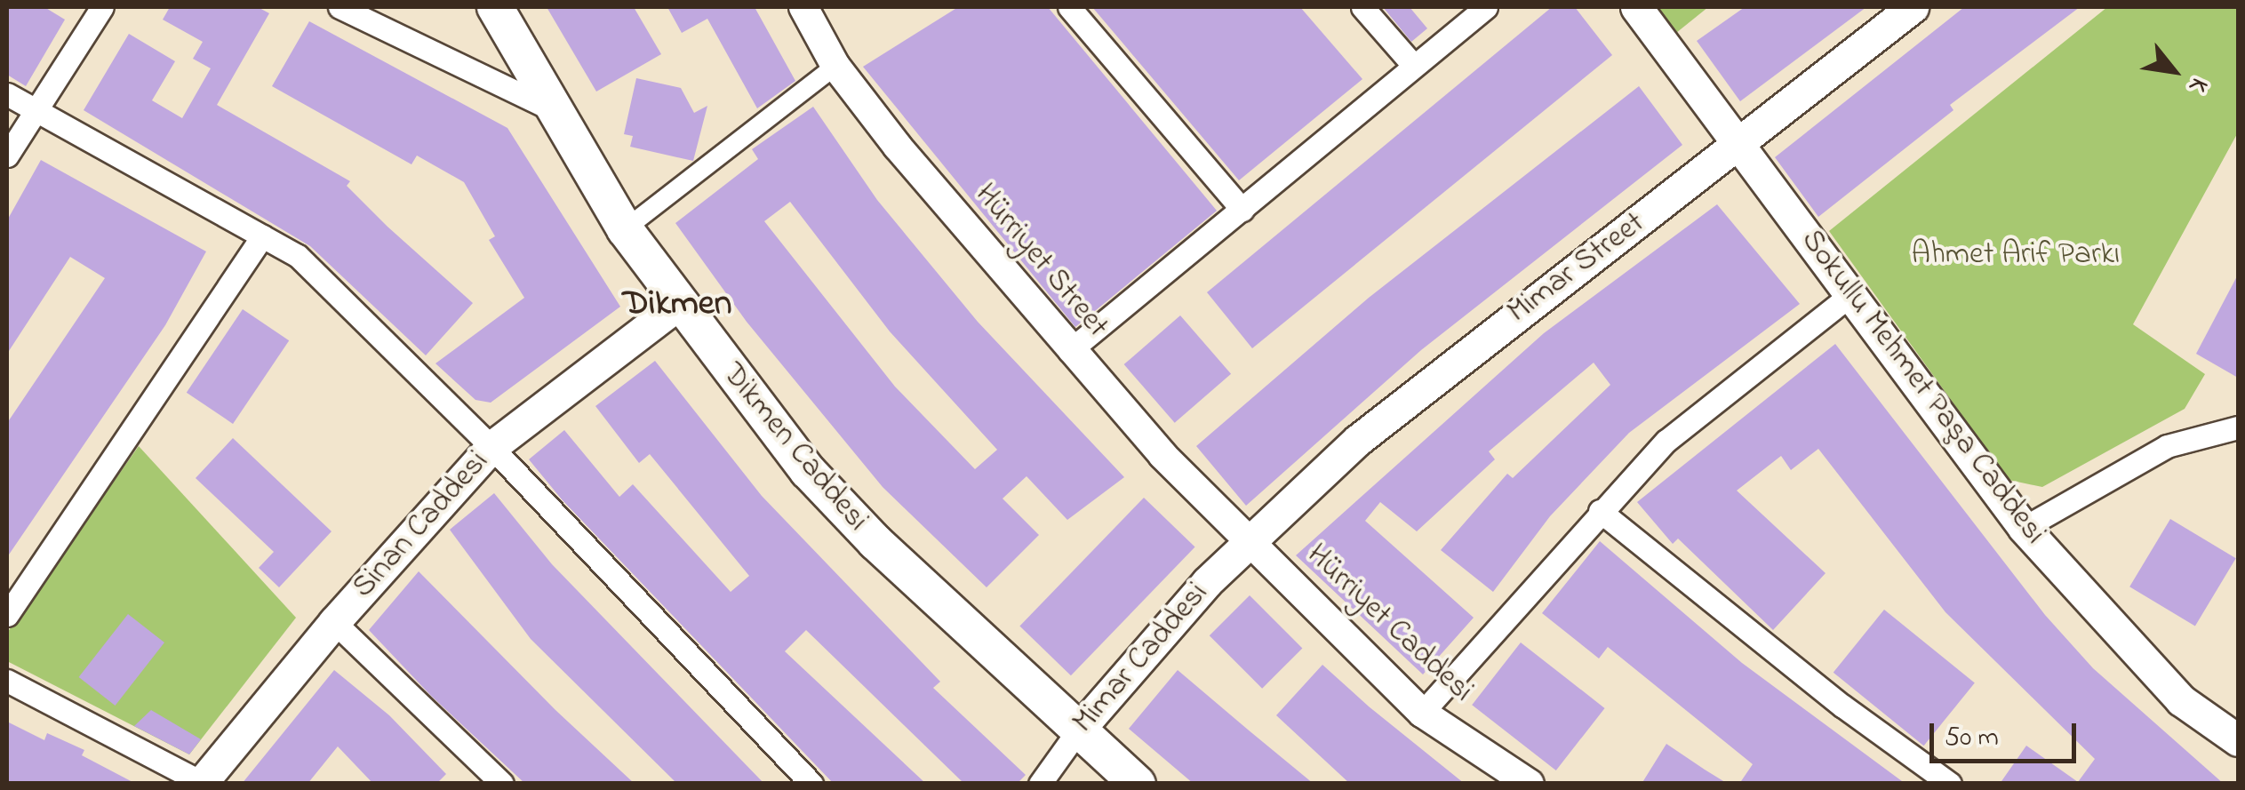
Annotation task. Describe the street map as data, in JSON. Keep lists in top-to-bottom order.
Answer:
{
  "streets": {
    "main road": [
      "Mimar Street",
      "Sokullu Mehmet Paşa Caddesi",
      "Dikmen Caddesi",
      "Sinan Caddesi",
      "Mimar Caddesi"
    ],
    "street": ["Hürriyet Street", "Hürriyet Caddesi"]
  },
  "crossings": [
    ["Hürriyet Street", "Mimar Street"],
    ["Hürriyet Street", "Hürriyet Caddesi"],
    ["Hürriyet Street", "Mimar Caddesi"],
    ["Mimar Street", "Sokullu Mehmet Paşa Caddesi"],
    ["Mimar Street", "Hürriyet Caddesi"],
    ["Mimar Street", "Mimar Caddesi"],
    ["Dikmen Caddesi", "Sinan Caddesi"],
    ["Dikmen Caddesi", "Mimar Caddesi"],
    ["Hürriyet Caddesi", "Mimar Caddesi"]
  ],
  "districts": ["Dikmen"],
  "parks": ["Ahmet Arif Parkı"],
  "scale_bar": "50 m",
  "north": "bottom right"
}
